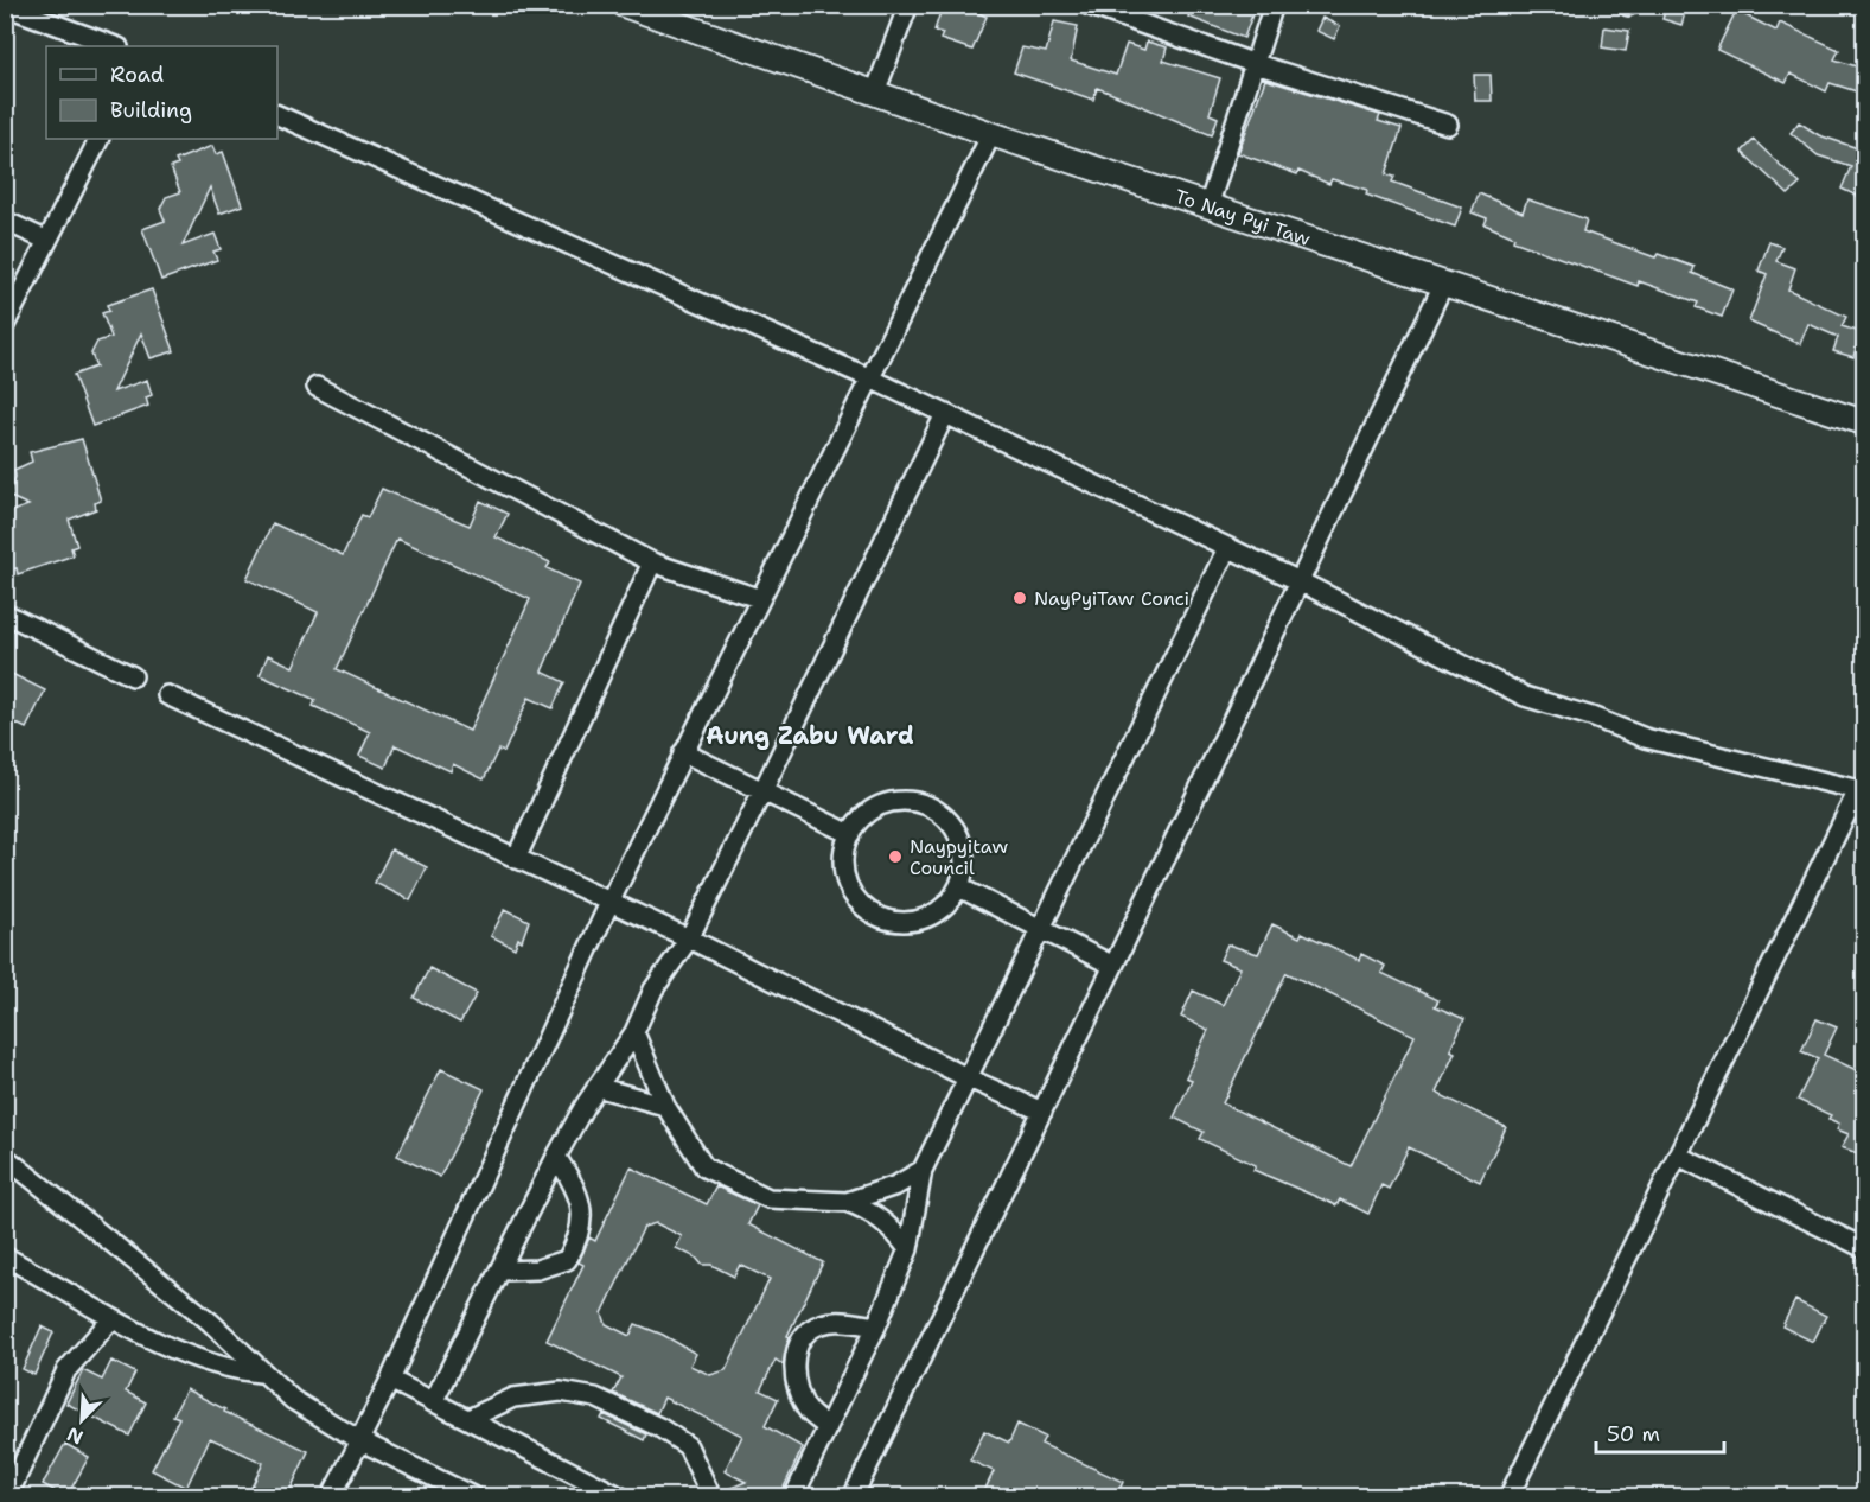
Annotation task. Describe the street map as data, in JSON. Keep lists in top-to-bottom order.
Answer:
{
  "streets": {
    "main road": ["To Nay Pyi Taw"]
  },
  "districts": ["Aung Zabu Ward"],
  "places": ["NayPyiTaw Conci", "Naypyitaw Council"],
  "legend": ["Road", "Building"],
  "scale_bar": "50 m",
  "north": "bottom left"
}
